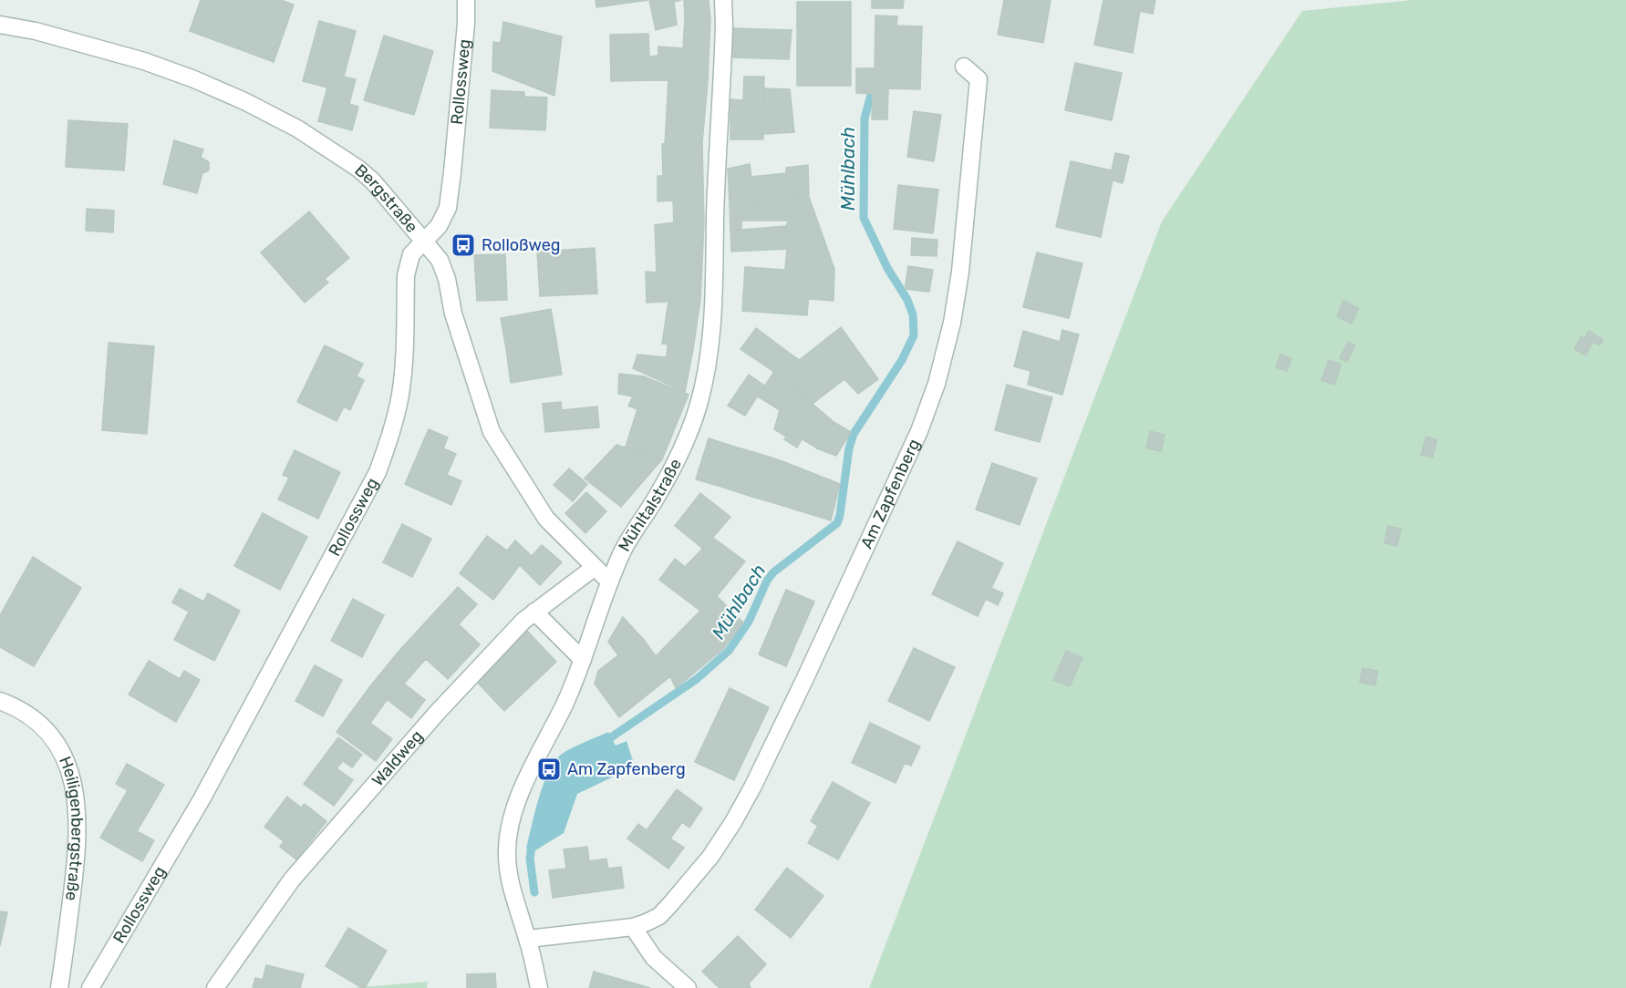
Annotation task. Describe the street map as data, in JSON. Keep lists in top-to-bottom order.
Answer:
{
  "streets": {
    "street": [
      "Rollossweg",
      "Bergstraße",
      "Am Zapfenberg",
      "Mühltalstraße",
      "Waldweg",
      "Heiligenbergstraße"
    ]
  },
  "crossings": [
    ["Rollossweg", "Bergstraße"],
    ["Bergstraße", "Waldweg"],
    ["Am Zapfenberg", "Mühltalstraße"]
  ],
  "water": ["Mühlbach"],
  "places": {
    "bus stop": ["Rolloßweg", "Am Zapfenberg"]
  }
}
